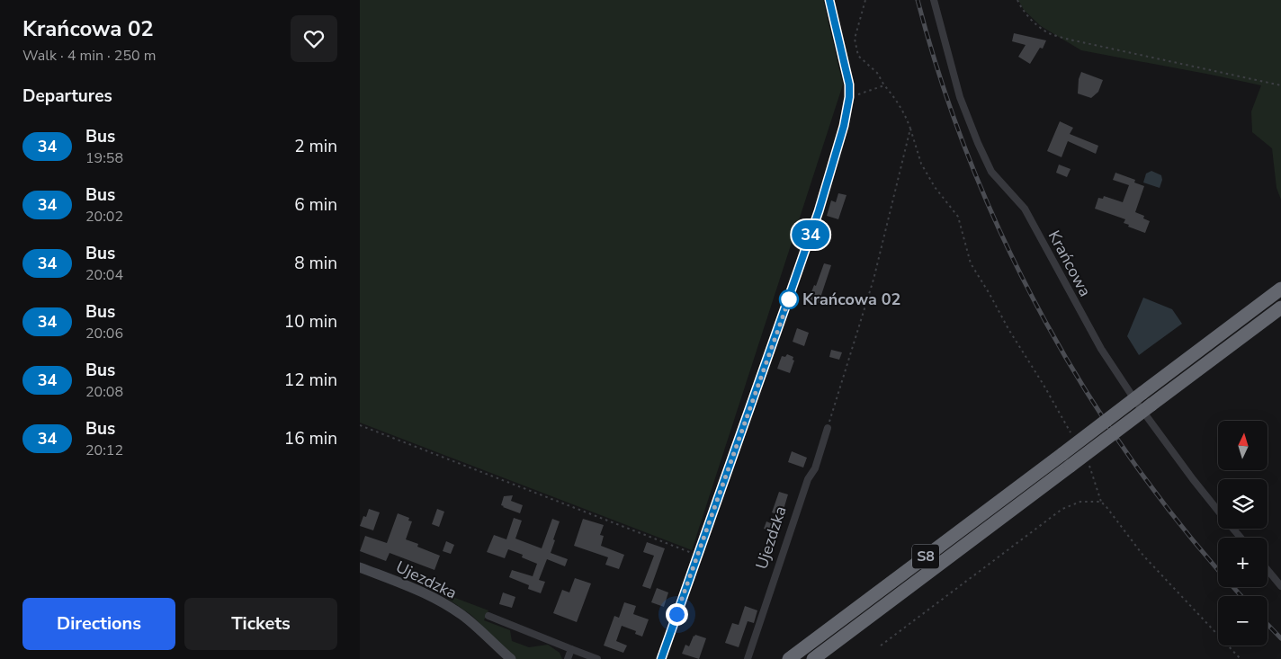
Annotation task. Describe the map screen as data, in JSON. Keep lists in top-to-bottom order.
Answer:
{
  "streets": {
    "highway": ["S8"],
    "main road": ["Ujezdzka"],
    "street": ["Krańcowa"]
  },
  "places": ["Krańcowa 02"],
  "lines": ["bus line 34"],
  "north": "top",
  "page": {
    "heading": [
      ["Krańcowa 02", "Walk · 4 min · 250 m"],
      "Departures"
    ],
    "on_map": "34",
    "list": [
      {
        "mark": "34",
        "name": "Bus",
        "note": "19:58",
        "value": "2 min"
      },
      {
        "mark": "34",
        "name": "Bus",
        "note": "20:02",
        "value": "6 min"
      },
      {
        "mark": "34",
        "name": "Bus",
        "note": "20:04",
        "value": "8 min"
      },
      {
        "mark": "34",
        "name": "Bus",
        "note": "20:06",
        "value": "10 min"
      },
      {
        "mark": "34",
        "name": "Bus",
        "note": "20:08",
        "value": "12 min"
      },
      {
        "mark": "34",
        "name": "Bus",
        "note": "20:12",
        "value": "16 min"
      }
    ],
    "map_buttons": ["+", "−"],
    "buttons": ["Directions", "Tickets"]
  }
}
